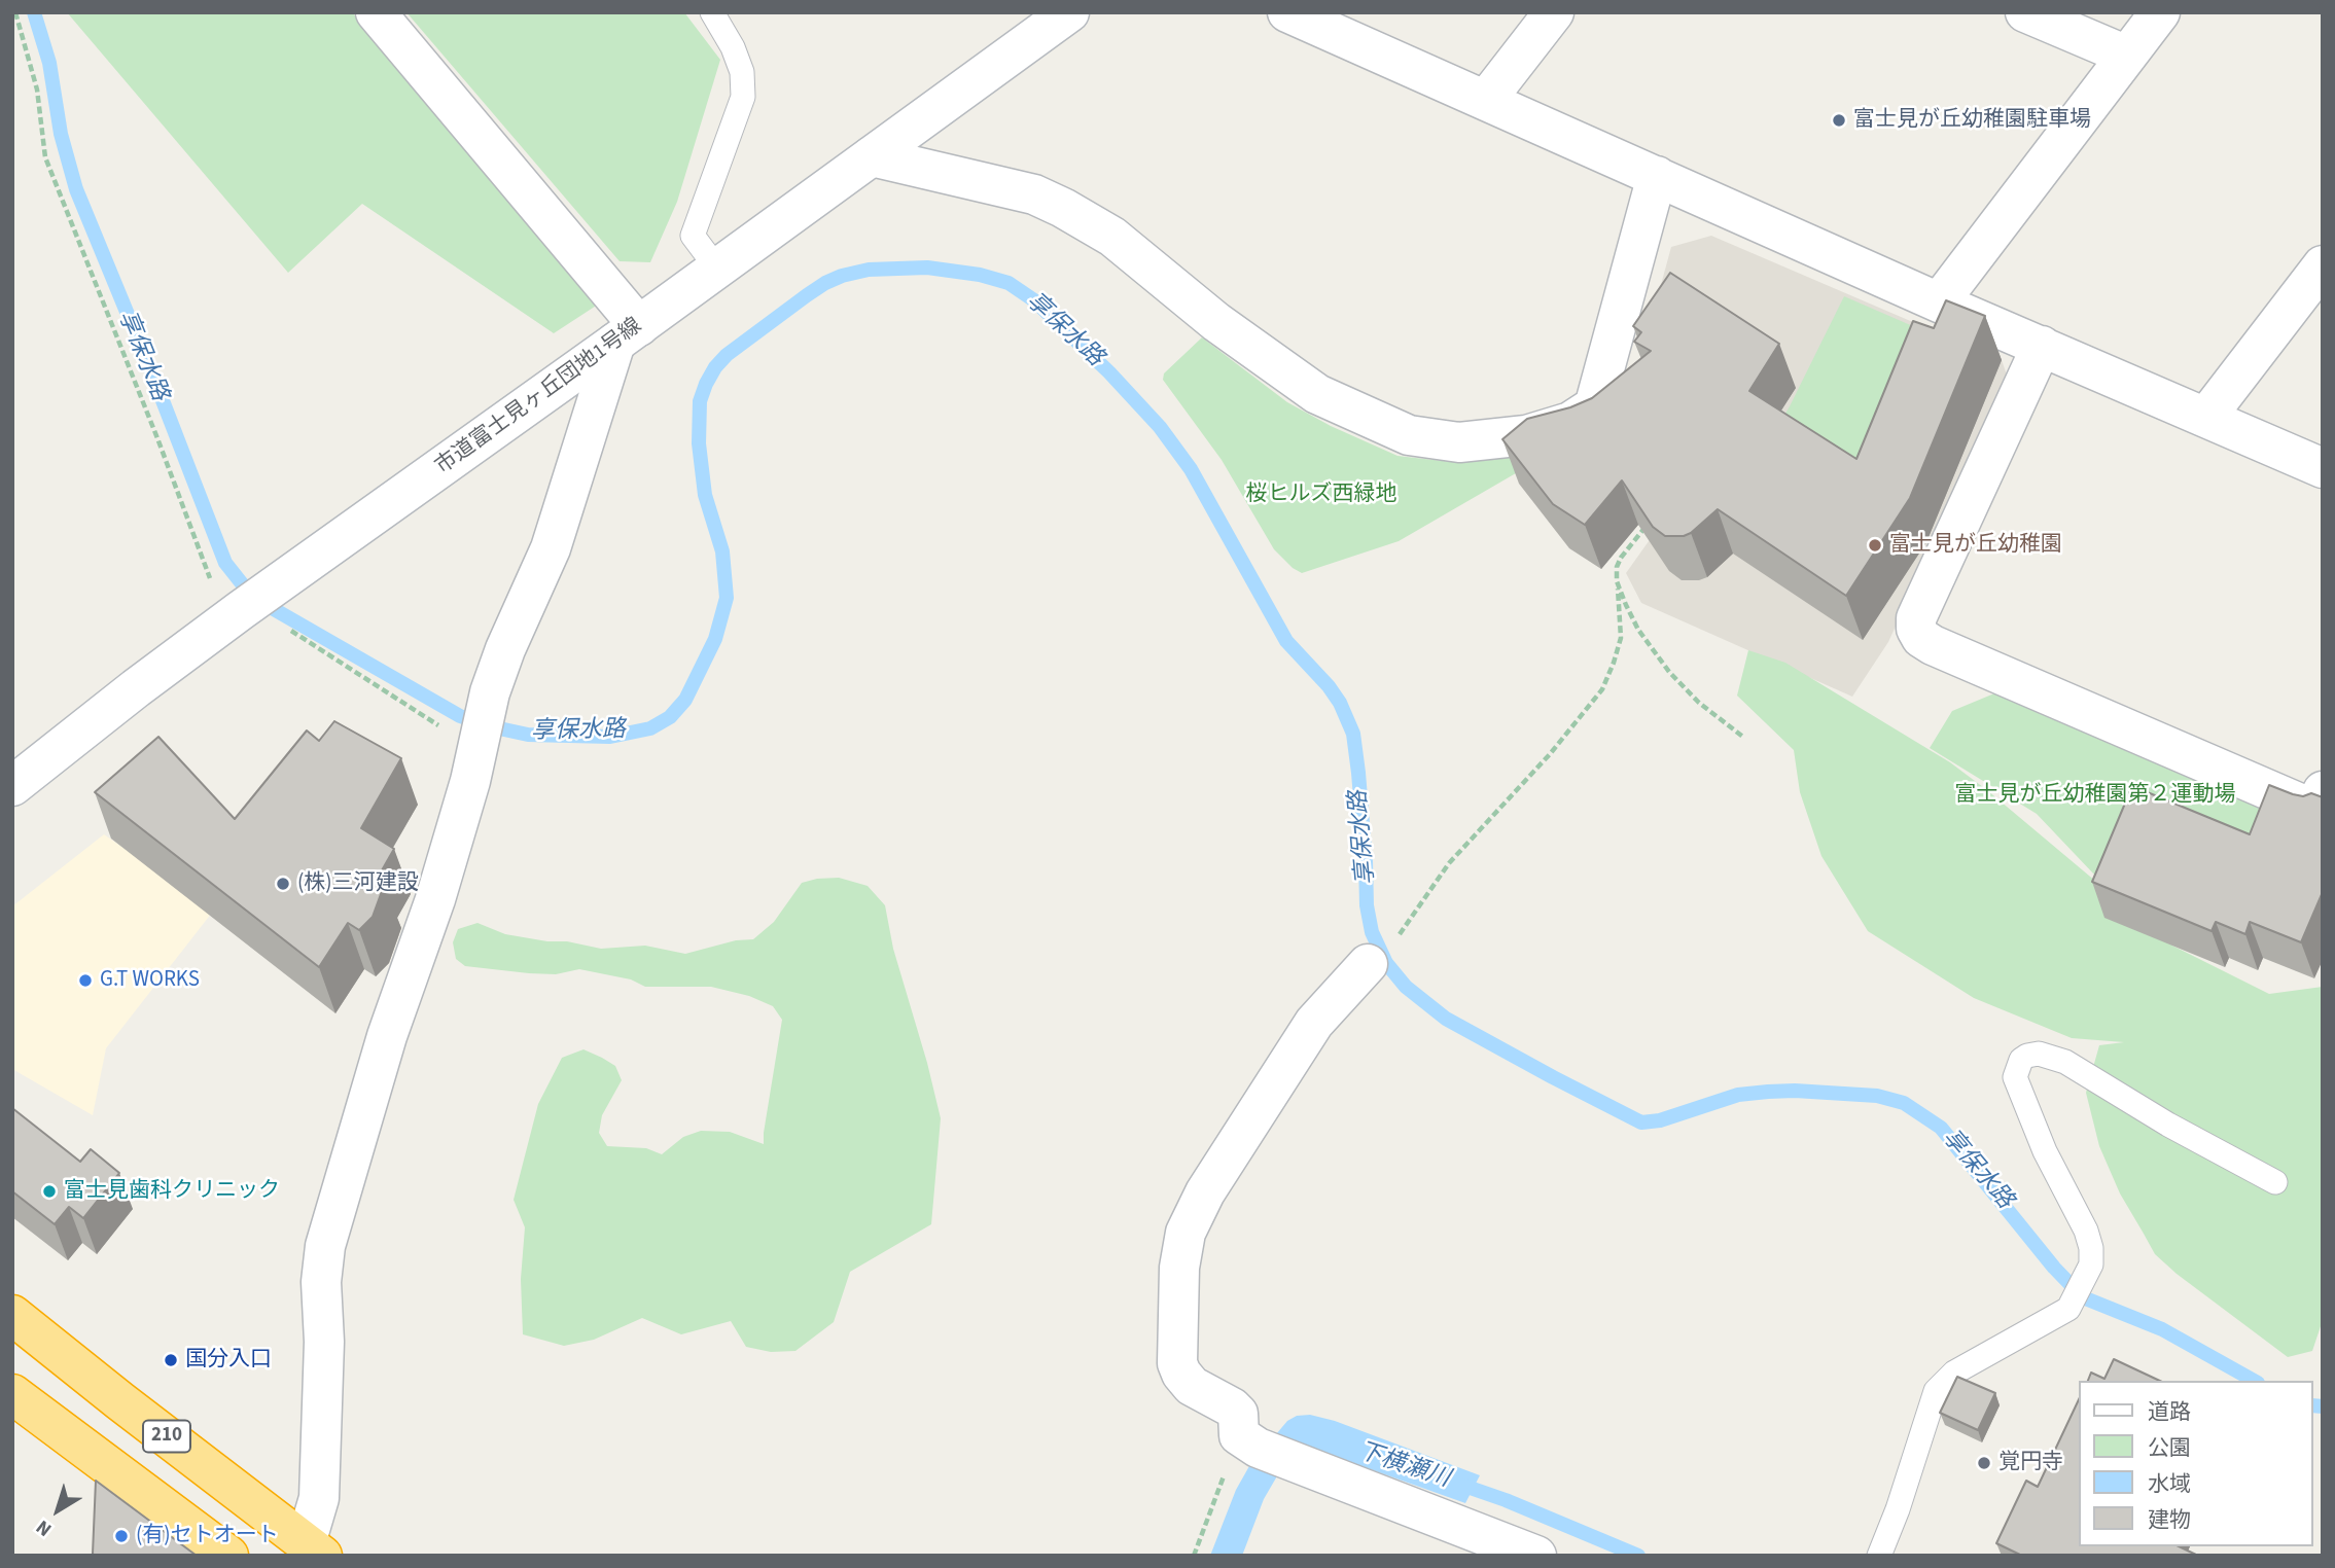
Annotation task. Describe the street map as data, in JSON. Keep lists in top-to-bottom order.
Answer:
{
  "streets": {
    "highway": ["210"],
    "street": ["市道富士見ヶ丘団地1号線"]
  },
  "water": ["享保水路", "下横瀬川"],
  "parks": ["桜ヒルズ西緑地", "富士見が丘幼稚園第２運動場"],
  "places": [
    "富士見が丘幼稚園駐車場",
    "富士見が丘幼稚園",
    "(株)三河建設",
    "G.T WORKS",
    "富士見歯科クリニック",
    "国分入口",
    "覚円寺",
    "(有)セトオート"
  ],
  "legend": [
    "道路",
    "公園",
    "水域",
    "建物"
  ],
  "north": "bottom left"
}
